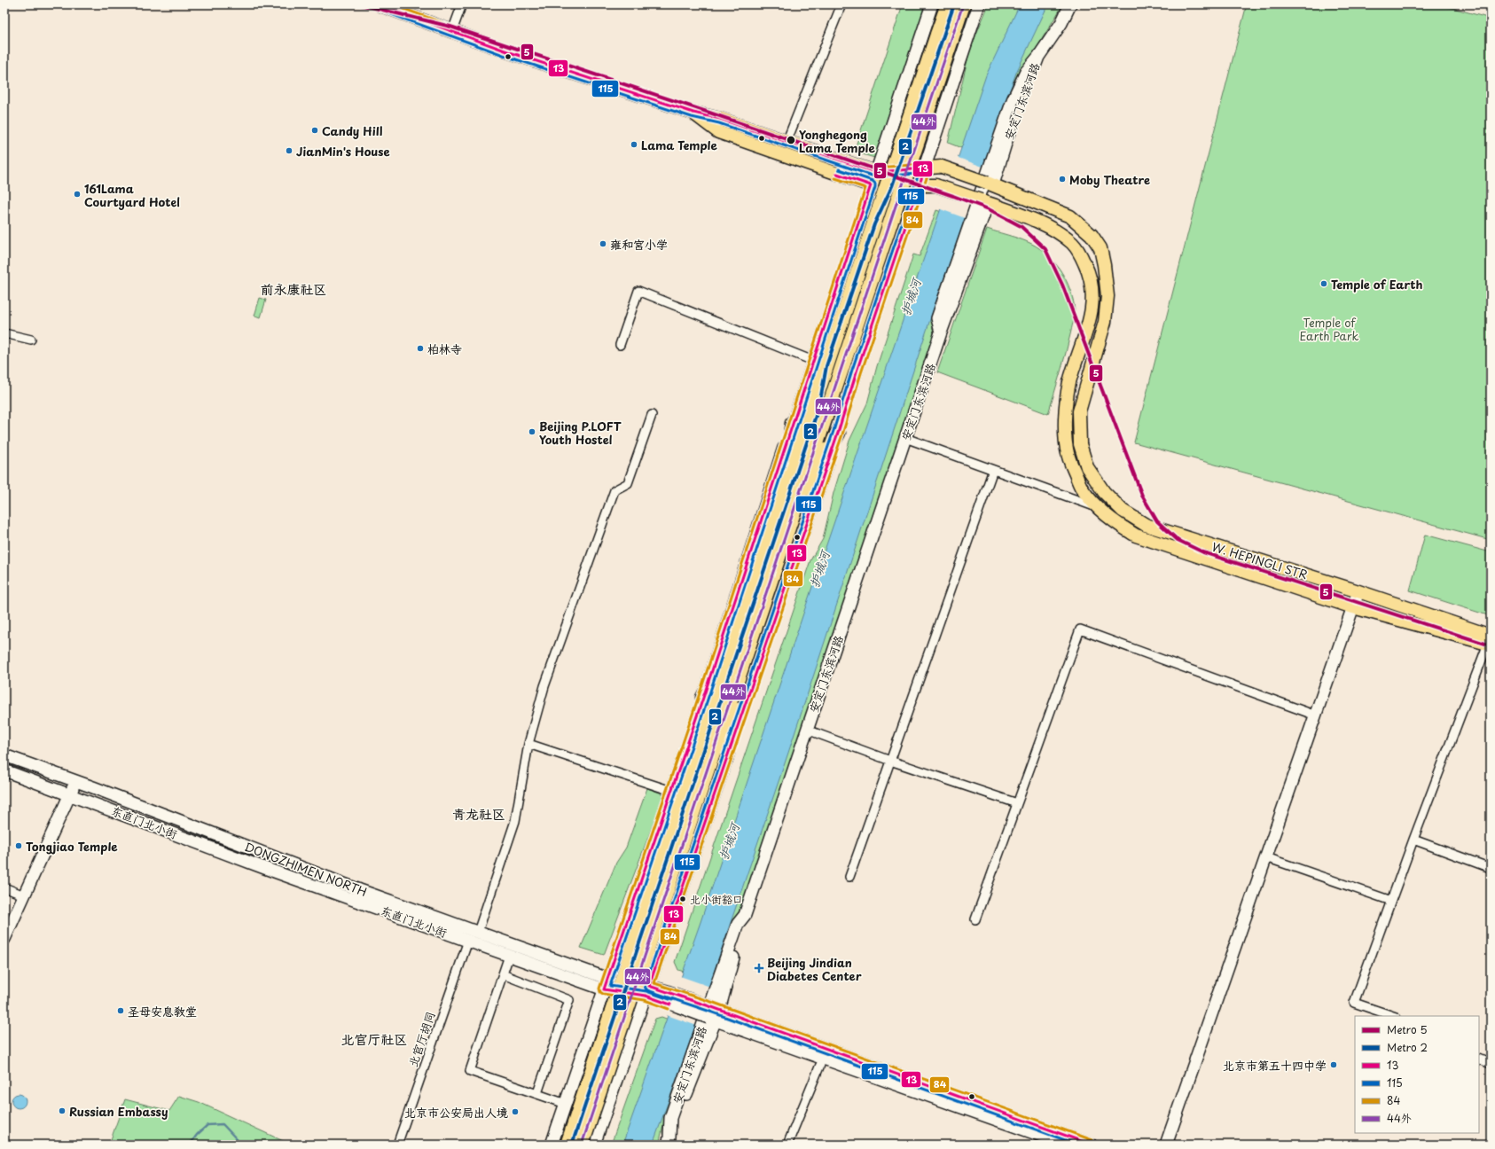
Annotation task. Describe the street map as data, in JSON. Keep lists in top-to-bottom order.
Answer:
{
  "streets": {
    "main road": ["W. HEPINGLI STR"],
    "street": [
      "安定门东滨河路",
      "东直门北小街",
      "DONGZHIMEN NORTH",
      "北官厅胡同"
    ]
  },
  "crossings": [
    ["安定门东滨河路", "W. HEPINGLI STR"],
    ["东直门北小街", "DONGZHIMEN NORTH"],
    ["东直门北小街", "北官厅胡同"]
  ],
  "districts": ["前永康社区", "青龙社区", "北官厅社区"],
  "water": ["护城河"],
  "parks": ["Temple of Earth Park"],
  "places": {
    "other": [
      "Candy Hill",
      "Yonghegong Lama Temple",
      "Lama Temple",
      "JianMin's House",
      "Moby Theatre",
      "161Lama Courtyard Hotel",
      "雍和宫小学",
      "Temple of Earth",
      "柏林寺",
      "Beijing P.LOFT Youth Hostel",
      "Tongjiao Temple",
      "北小街豁口",
      "圣母安息教堂",
      "北京市第五十四中学",
      "Russian Embassy",
      "北京市公安局出人境"
    ],
    "health": ["Beijing Jindian Diabetes Center"]
  },
  "lines": [
    "metro line 5",
    "metro line 2",
    "transit line 13",
    "transit line 84",
    "transit line 44外",
    "transit line 115"
  ],
  "legend": [
    "Metro 5",
    "Metro 2",
    "13",
    "115",
    "84",
    "44外"
  ]
}
